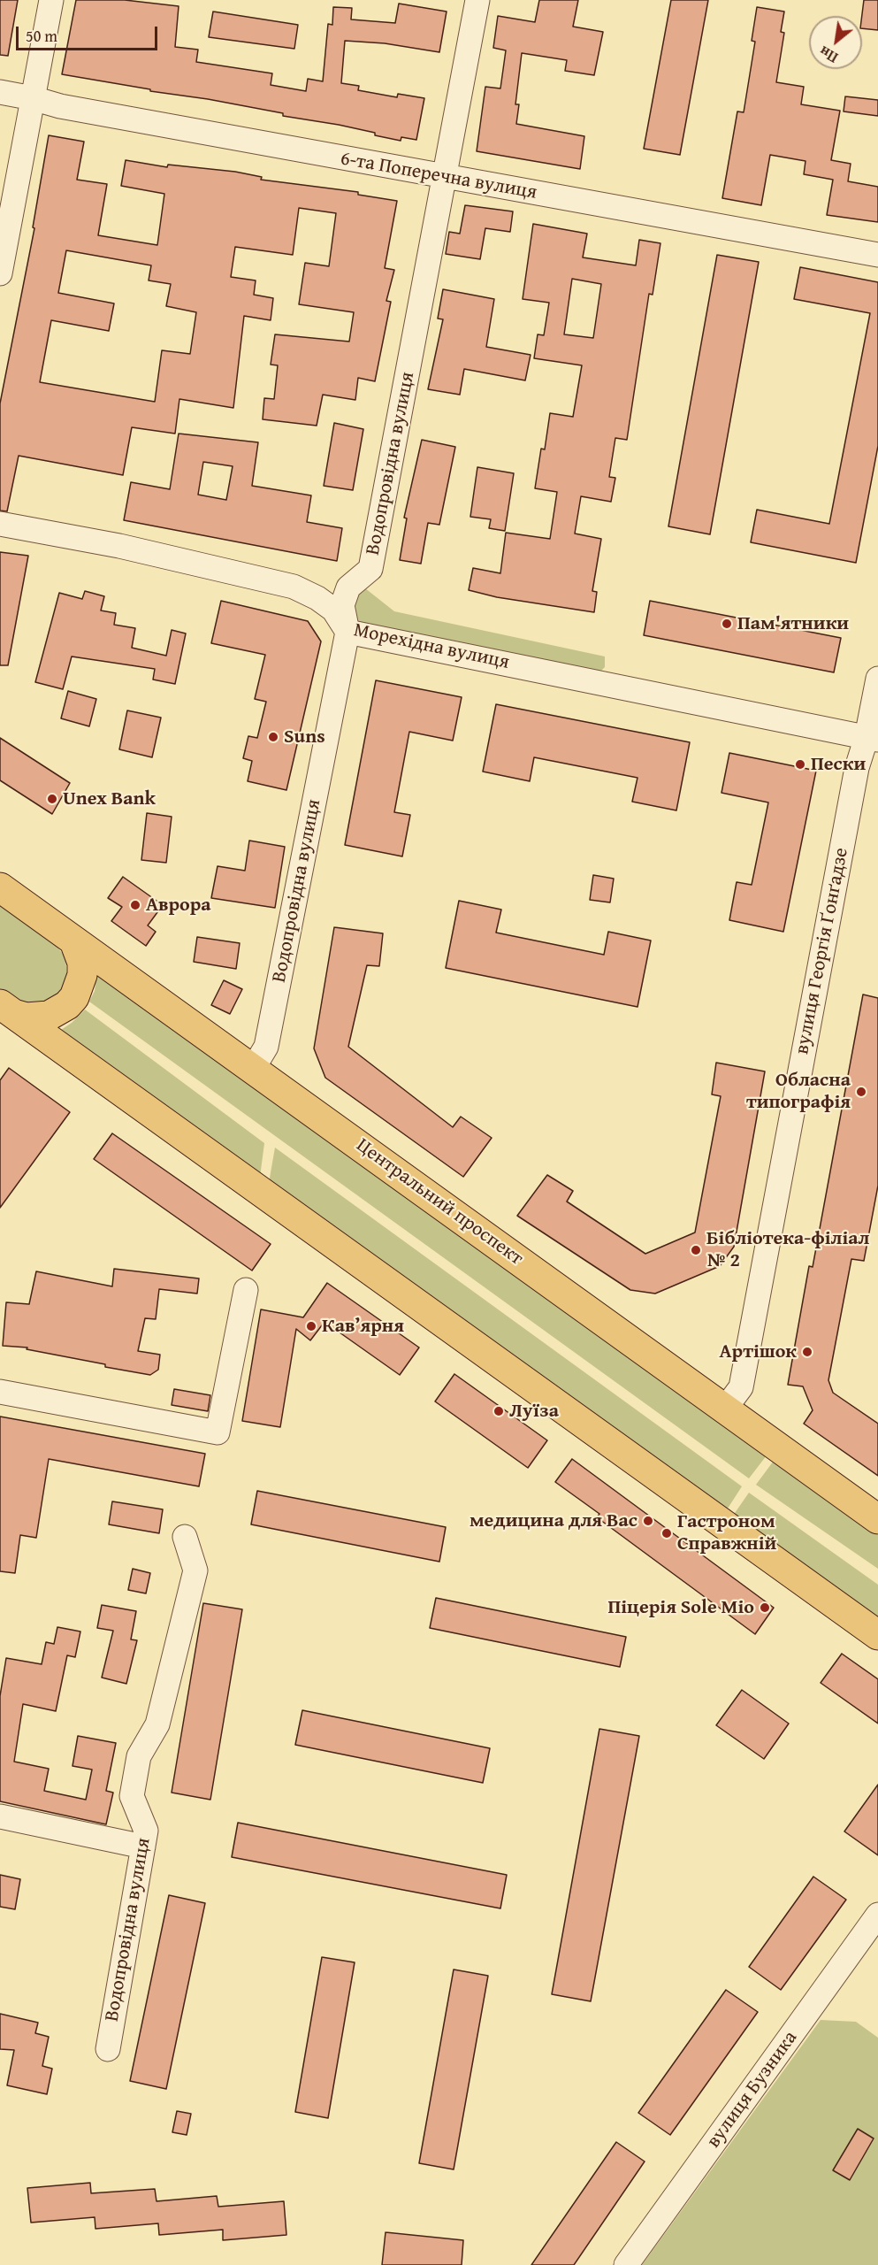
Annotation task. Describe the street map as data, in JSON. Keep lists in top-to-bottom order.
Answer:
{
  "streets": {
    "main road": ["Центральний проспект"],
    "street": [
      "6-та Поперечна вулиця",
      "Водопровідна вулиця",
      "Морехідна вулиця",
      "вулиця Георгія Ґонґадзе",
      "вулиця Бузника"
    ]
  },
  "crossings": [
    ["6-та Поперечна вулиця", "Водопровідна вулиця"],
    ["Водопровідна вулиця", "Морехідна вулиця"],
    ["Водопровідна вулиця", "Центральний проспект"],
    ["Морехідна вулиця", "вулиця Георгія Ґонґадзе"],
    ["вулиця Георгія Ґонґадзе", "Центральний проспект"]
  ],
  "places": [
    "Пам'ятники",
    "Suns",
    "Пески",
    "Unex Bank",
    "Аврора",
    "Обласна типографія",
    "Бібліотека-філіал № 2",
    "Кав’ярня",
    "Артішок",
    "Луїза",
    "медицина для Вас",
    "Гастроном Справжній",
    "Піцерія Sole Mio"
  ],
  "scale_bar": "50 m",
  "north": "bottom left"
}
